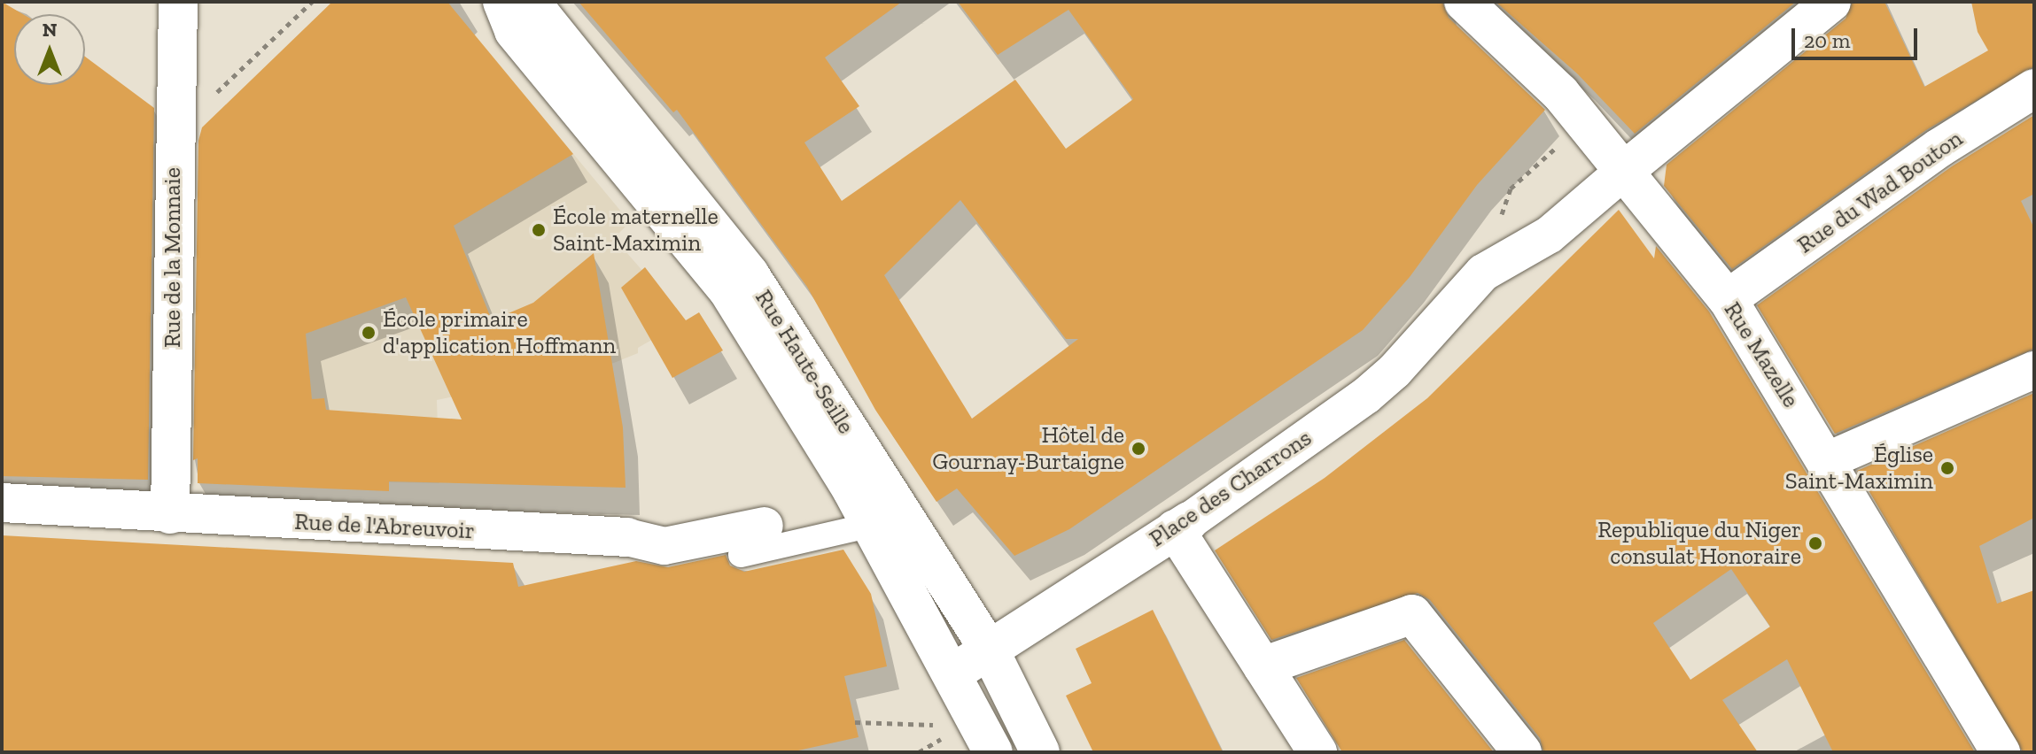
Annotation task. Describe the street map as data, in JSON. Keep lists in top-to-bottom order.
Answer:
{
  "streets": {
    "street": [
      "Rue du Wad Bouton",
      "Rue de la Monnaie",
      "Rue Mazelle",
      "Rue Haute-Seille",
      "Place des Charrons",
      "Rue de l'Abreuvoir"
    ]
  },
  "crossings": [
    ["Rue du Wad Bouton", "Rue Mazelle"],
    ["Rue de la Monnaie", "Rue de l'Abreuvoir"],
    ["Rue Mazelle", "Place des Charrons"],
    ["Rue Haute-Seille", "Place des Charrons"]
  ],
  "places": [
    "École maternelle Saint-Maximin",
    "École primaire d'application Hoffmann",
    "Hôtel de Gournay-Burtaigne",
    "Église Saint-Maximin",
    "Republique du Niger consulat Honoraire"
  ],
  "scale_bar": "20 m",
  "north": "top"
}
